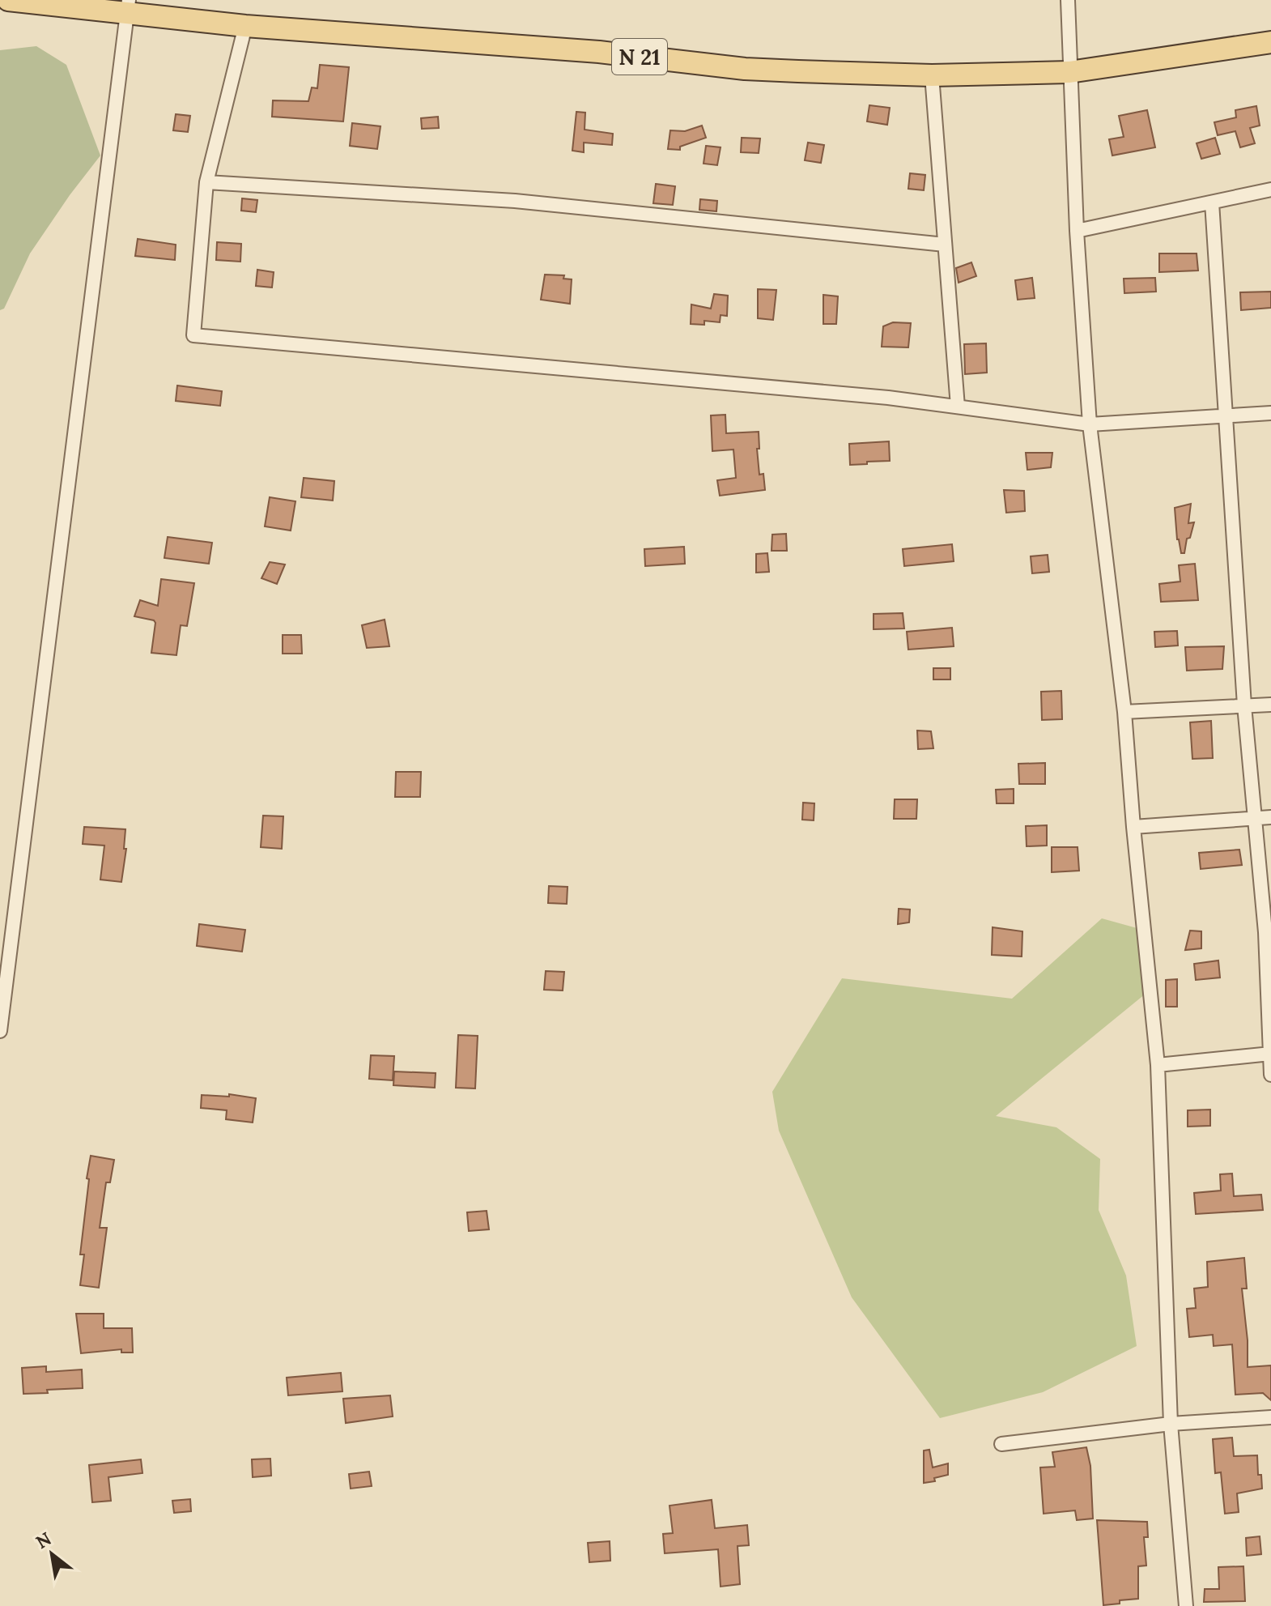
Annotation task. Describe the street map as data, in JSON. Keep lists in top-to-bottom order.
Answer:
{
  "streets": {
    "main road": ["N 21"]
  },
  "north": "top left"
}
